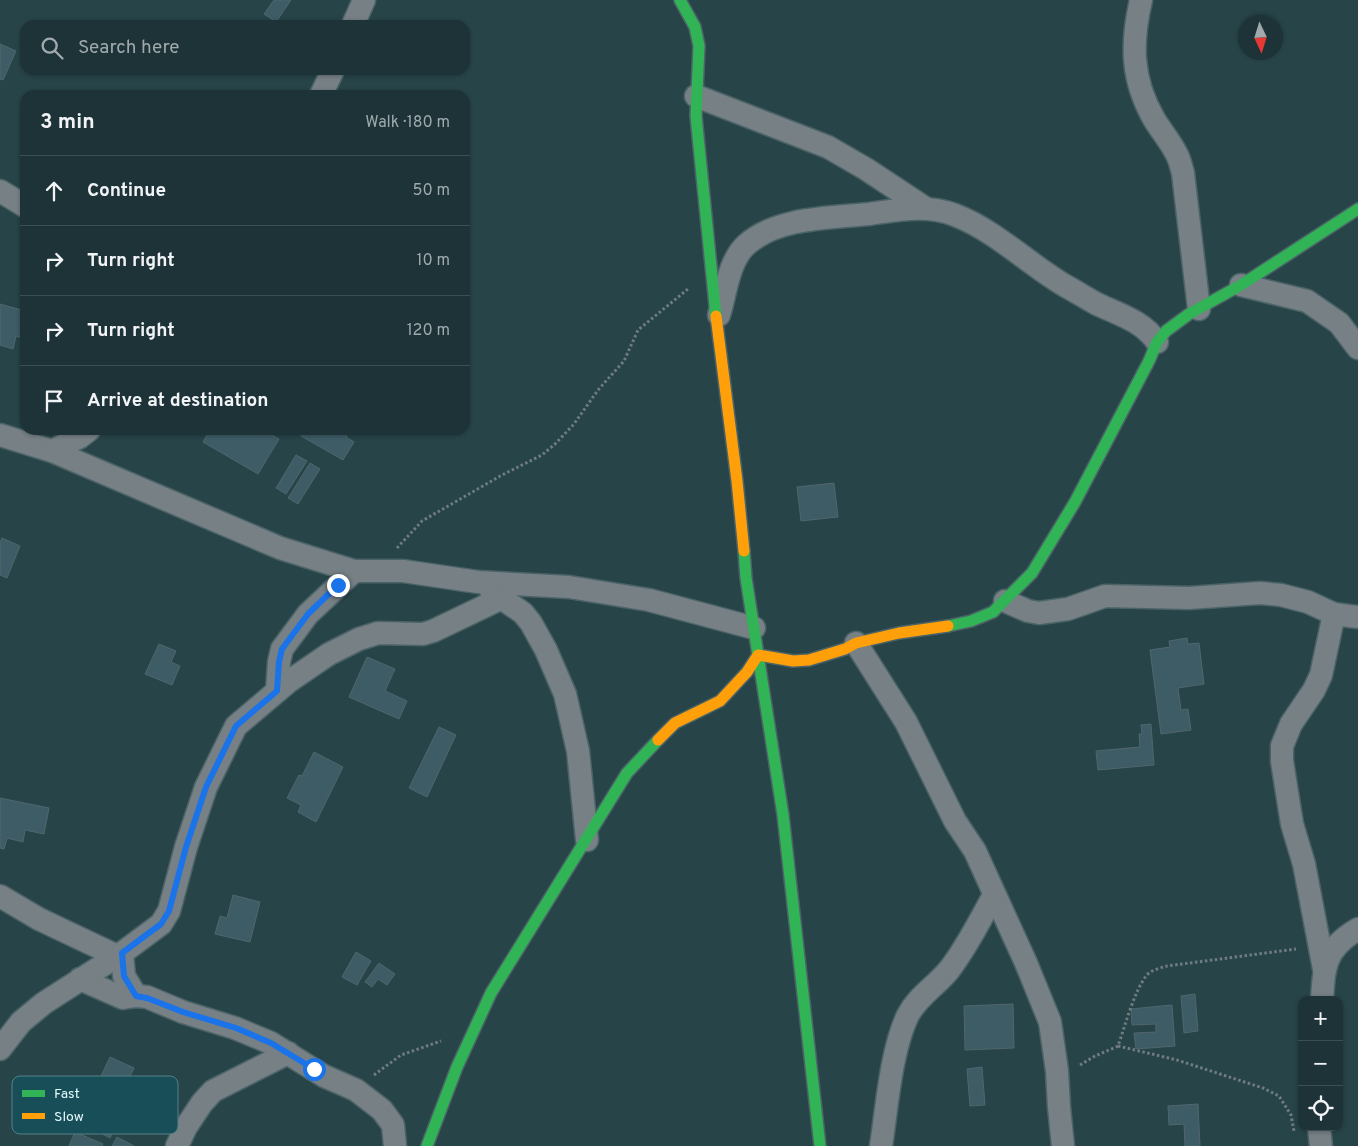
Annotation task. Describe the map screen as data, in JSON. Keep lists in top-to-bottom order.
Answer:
{
  "legend": ["Fast", "Slow"],
  "north": "bottom",
  "page": {
    "search": "Search here",
    "heading": ["3 min", "Walk · 180 m"],
    "list": [
      ["Continue", "50 m"],
      ["Turn right", "10 m"],
      ["Turn right", "120 m"],
      "Arrive at destination"
    ],
    "map_buttons": ["+", "−"]
  }
}
